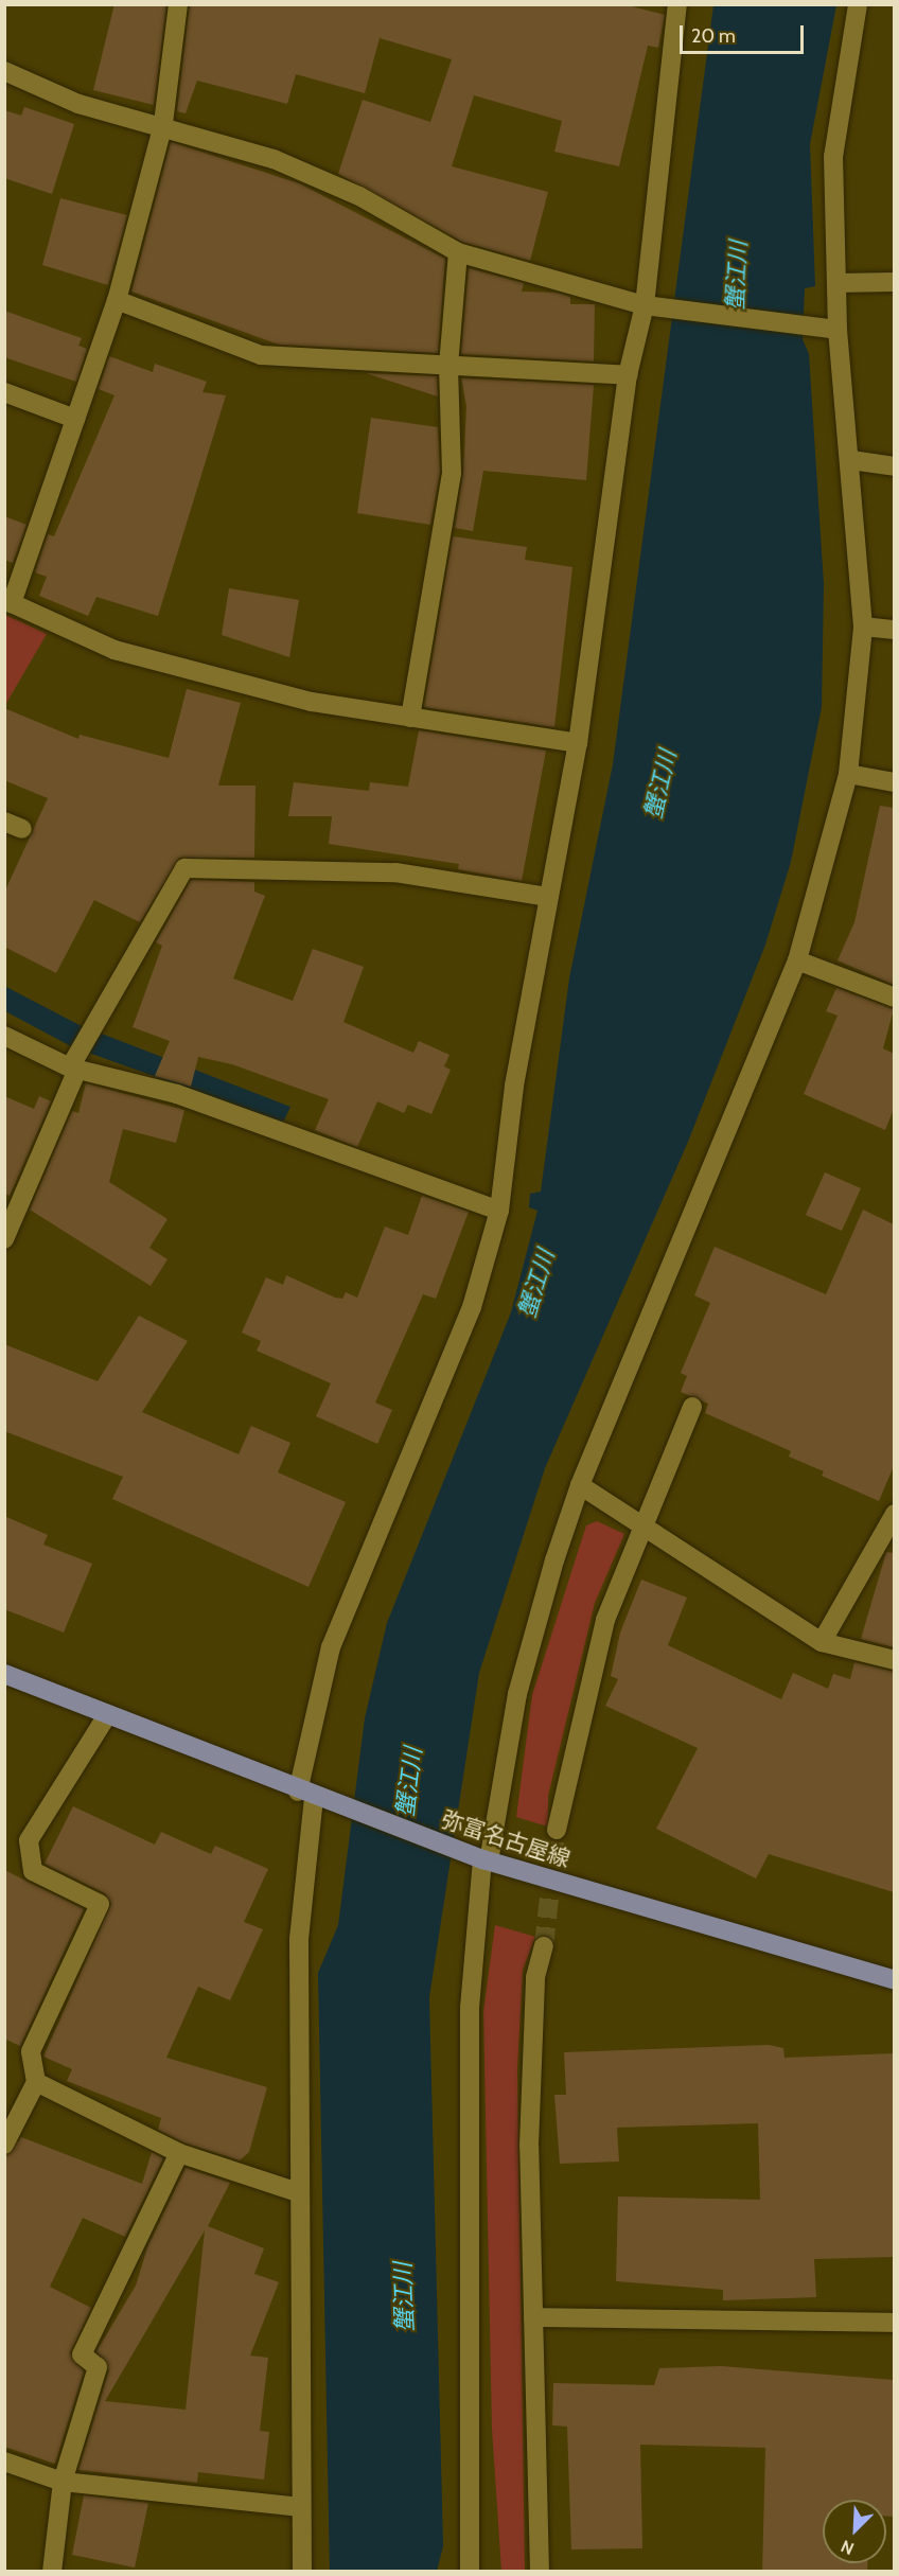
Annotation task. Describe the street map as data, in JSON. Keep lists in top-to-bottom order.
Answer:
{
  "streets": {
    "main road": ["弥富名古屋線"]
  },
  "water": ["蟹江川"],
  "scale_bar": "20 m",
  "north": "bottom left"
}
